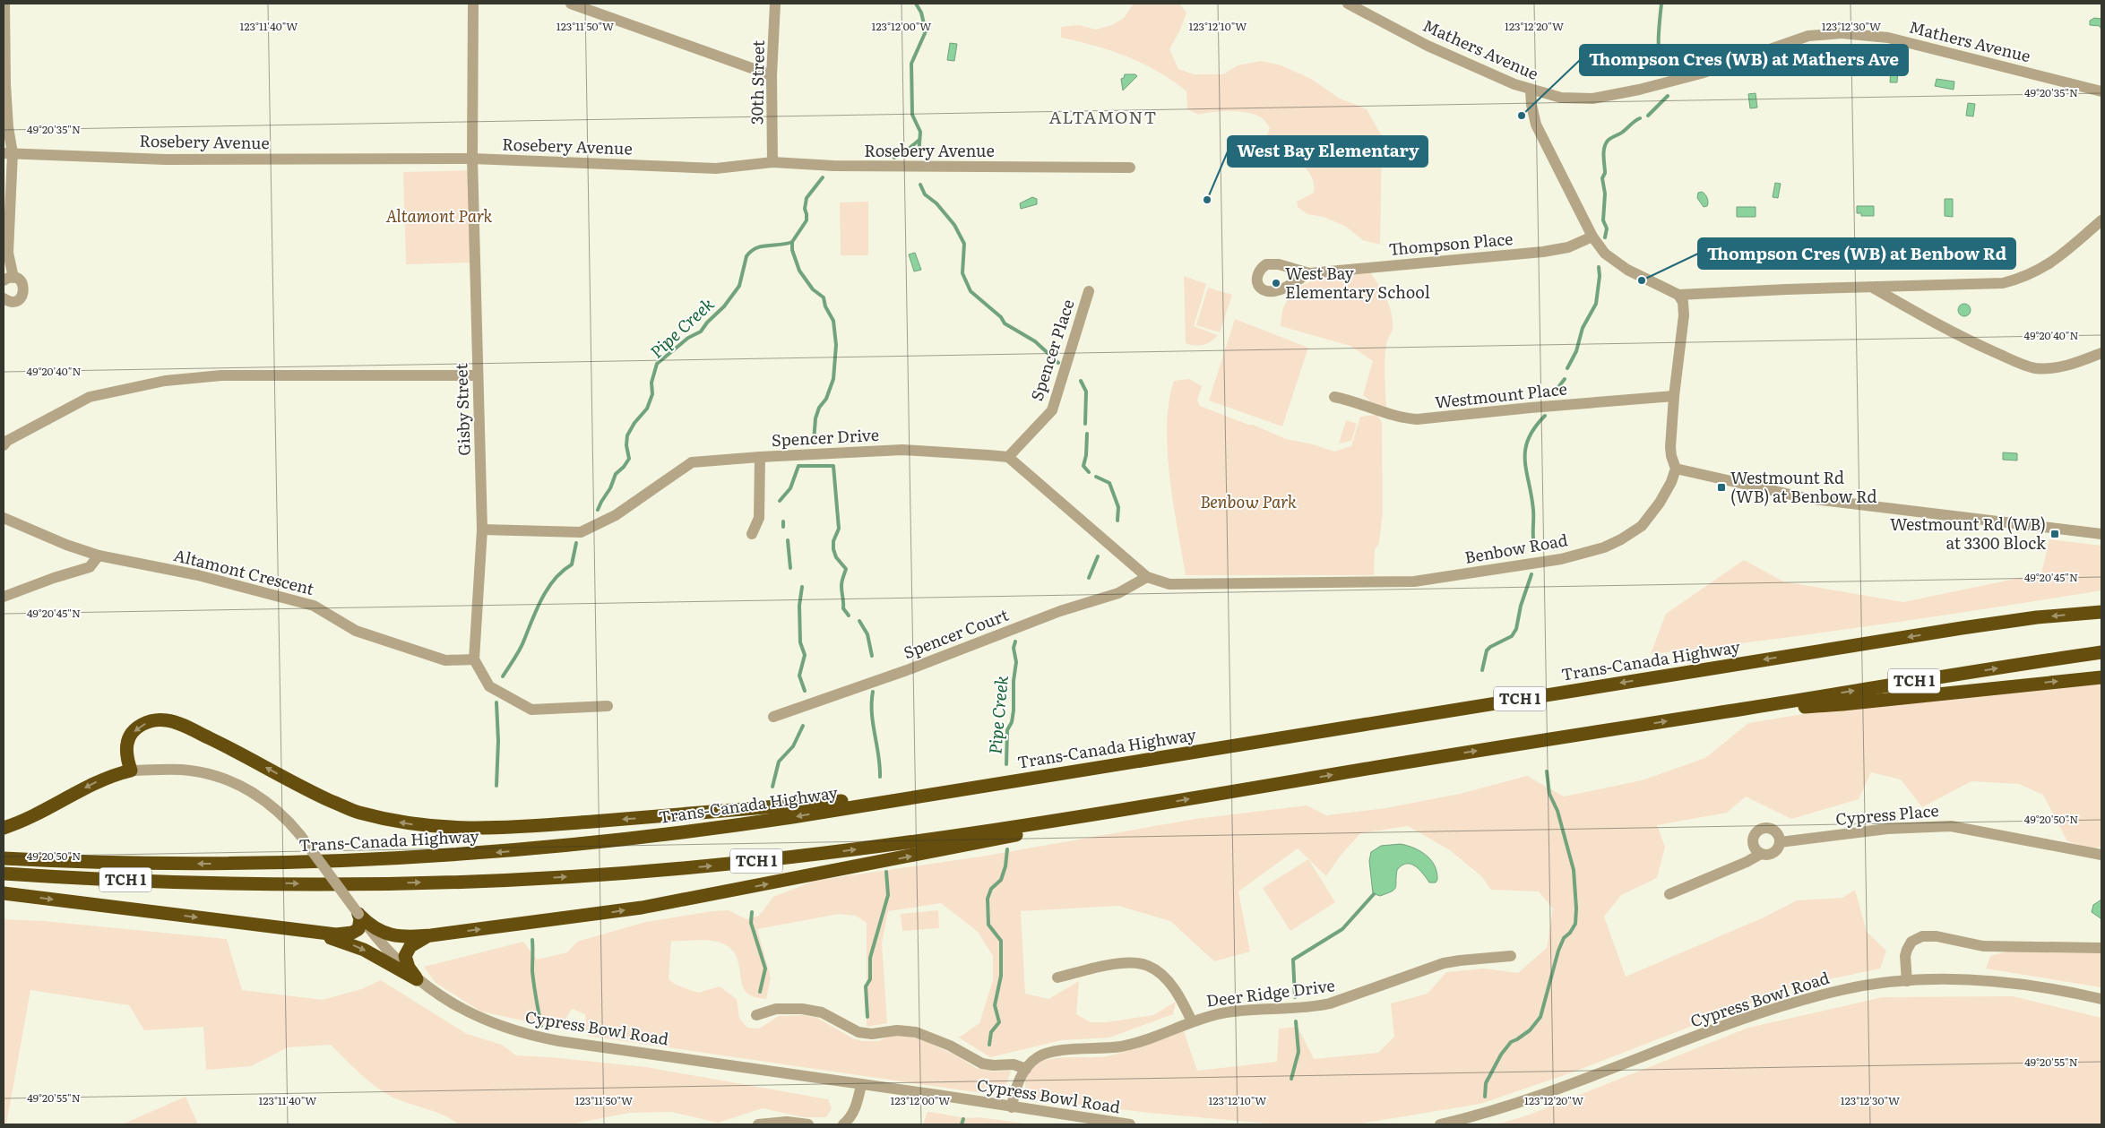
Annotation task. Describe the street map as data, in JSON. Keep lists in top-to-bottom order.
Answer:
{
  "streets": {
    "highway": ["Trans-Canada Highway", "TCH 1"],
    "street": [
      "Mathers Avenue",
      "30th Street",
      "Rosebery Avenue",
      "Thompson Place",
      "Spencer Place",
      "Westmount Place",
      "Gisby Street",
      "Spencer Drive",
      "Benbow Road",
      "Altamont Crescent",
      "Spencer Court",
      "Cypress Place",
      "Deer Ridge Drive",
      "Cypress Bowl Road"
    ]
  },
  "crossings": [
    ["30th Street", "Rosebery Avenue"],
    ["Rosebery Avenue", "Gisby Street"],
    ["Spencer Place", "Spencer Drive"],
    ["Gisby Street", "Spencer Drive"],
    ["Gisby Street", "Altamont Crescent"],
    ["Benbow Road", "Spencer Court"],
    ["Deer Ridge Drive", "Cypress Bowl Road"]
  ],
  "districts": ["ALTAMONT"],
  "water": ["Pipe Creek"],
  "parks": ["Altamont Park", "Benbow Park"],
  "places": {
    "other": [
      "Thompson Cres (WB) at Mathers Ave",
      "West Bay Elementary",
      "Thompson Cres (WB) at Benbow Rd",
      "West Bay Elementary School"
    ],
    "transit": ["Westmount Rd (WB) at Benbow Rd", "Westmount Rd (WB) at 3300 Block"]
  },
  "coordinates": [
    "123°11'40\"W",
    "123°11'50\"W",
    "123°12'00\"W",
    "123°12'10\"W",
    "123°12'20\"W",
    "123°12'30\"W",
    "49°20'35\"N",
    "49°20'40\"N",
    "49°20'45\"N",
    "49°20'50\"N",
    "49°20'55\"N"
  ]
}
